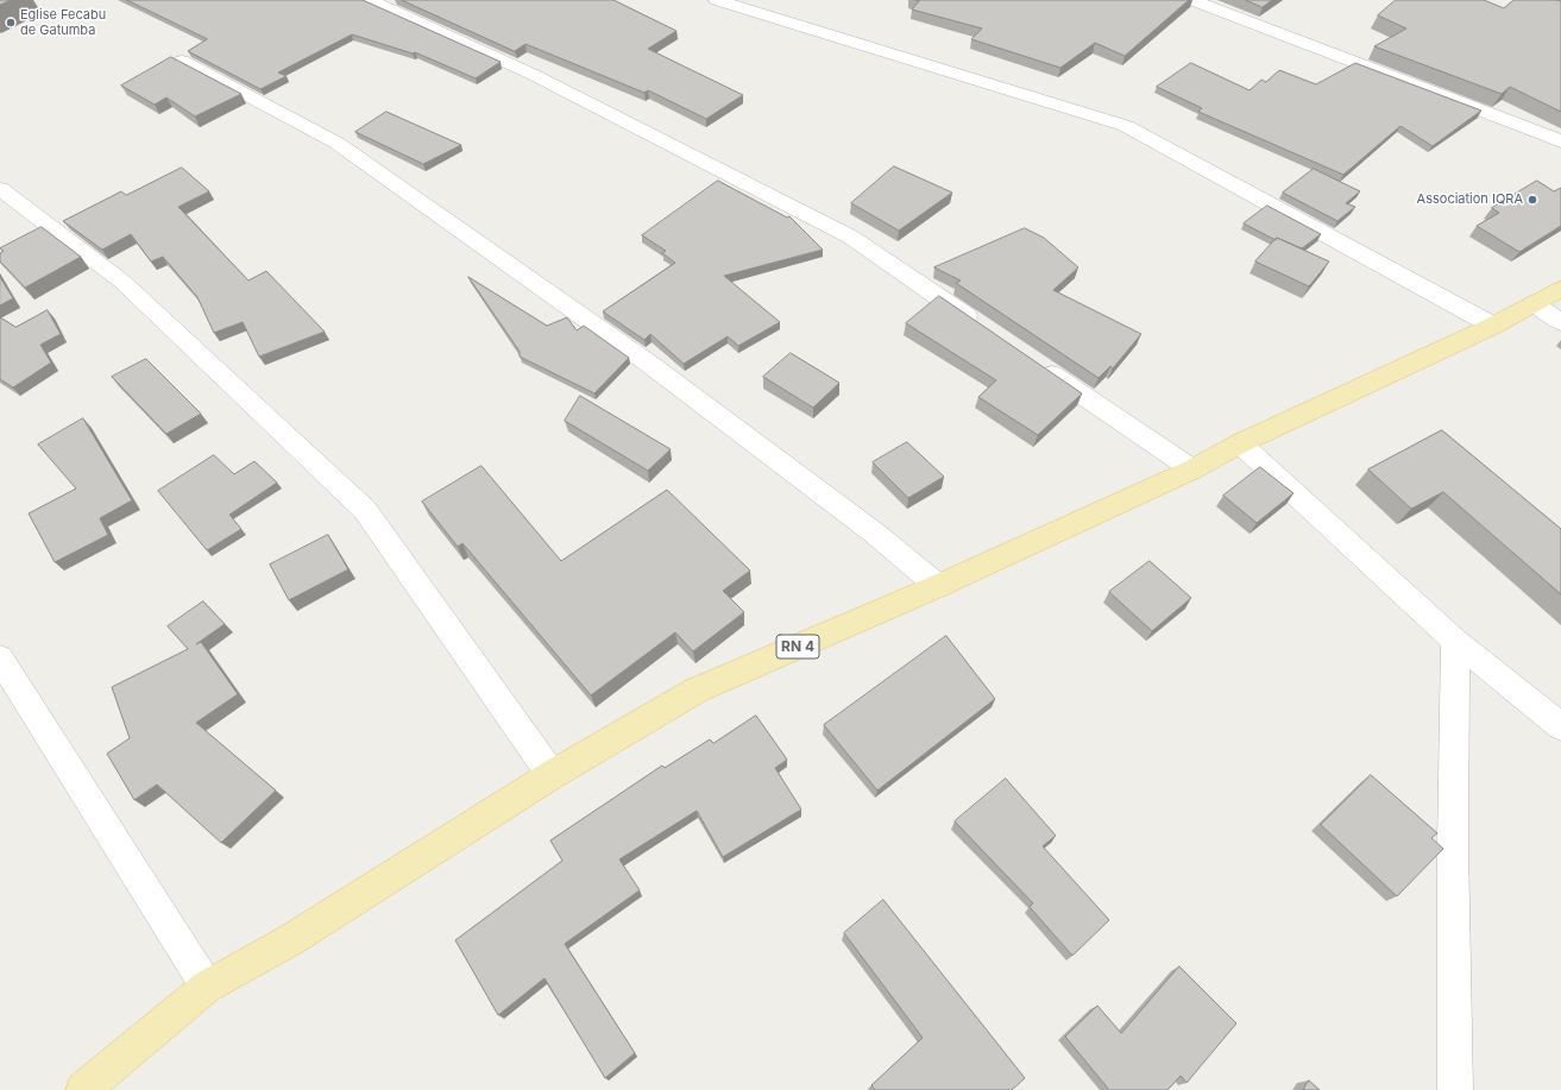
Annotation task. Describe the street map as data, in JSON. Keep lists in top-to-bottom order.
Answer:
{
  "streets": {
    "main road": ["RN 4"]
  },
  "places": ["Eglise Fecabu de Gatumba", "Association IQRA"]
}
